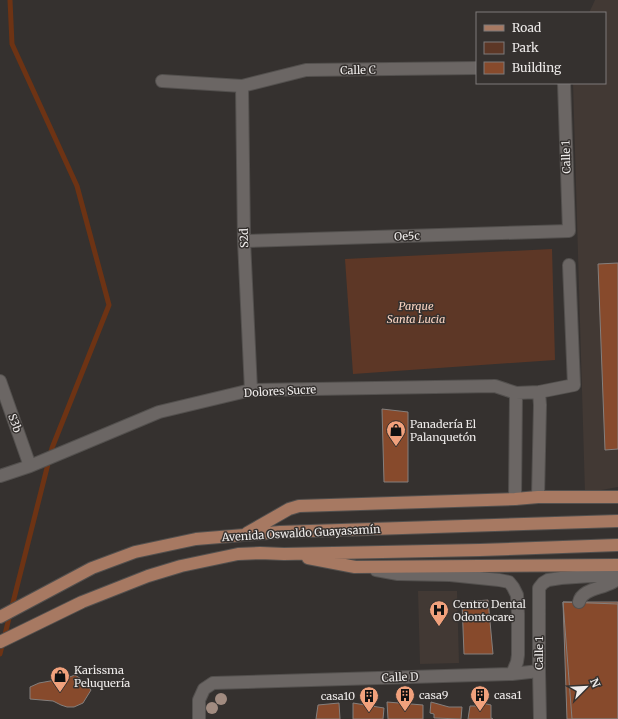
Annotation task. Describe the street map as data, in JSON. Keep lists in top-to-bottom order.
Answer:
{
  "streets": {
    "main road": ["Avenida Oswaldo Guayasamín"],
    "street": [
      "Calle C",
      "Calle 1",
      "Oe5c",
      "S2d",
      "Dolores Sucre",
      "S3b",
      "Calle D"
    ]
  },
  "crossings": [
    ["Calle C", "S2d"],
    ["Calle 1", "Oe5c"],
    ["Calle 1", "Calle D"],
    ["Oe5c", "S2d"],
    ["S2d", "Dolores Sucre"],
    ["Dolores Sucre", "S3b"]
  ],
  "parks": ["Parque Santa Lucia"],
  "places": {
    "shop": ["Panadería El Palanquetón", "Karissma Peluquería"],
    "hospital": ["Centro Dental Odontocare"],
    "building": ["casa9", "casa1", "casa10"]
  },
  "legend": ["Road", "Park", "Building"],
  "north": "top right"
}
